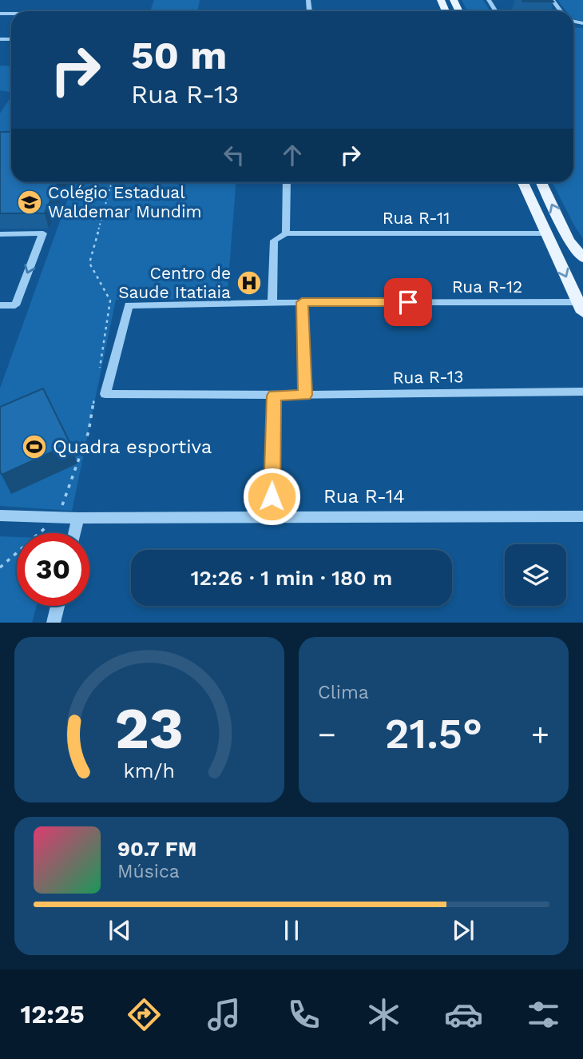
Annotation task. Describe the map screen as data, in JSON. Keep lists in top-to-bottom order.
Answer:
{
  "streets": {
    "street": [
      "Rua R-11",
      "Rua R-12",
      "Rua R-13",
      "Rua R-14"
    ]
  },
  "crossings": [
    ["Rua R-12", "Rua R-13"]
  ],
  "places": {
    "school or university": ["Colégio Estadual Waldemar Mundim"],
    "hospital": ["Centro de Saude Itatiaia"],
    "sports": ["Quadra esportiva"]
  },
  "page": {
    "turn": ["50 m", "Rua R-13"],
    "limit": "30",
    "trip": "12:26 · 1 min · 180 m",
    "tile": "Clima",
    "heat": ["−", "21.5°", "+"],
    "song": ["90.7 FM", "Música"],
    "tabs": "12:25",
    "gauge": ["23", "km/h"]
  }
}
